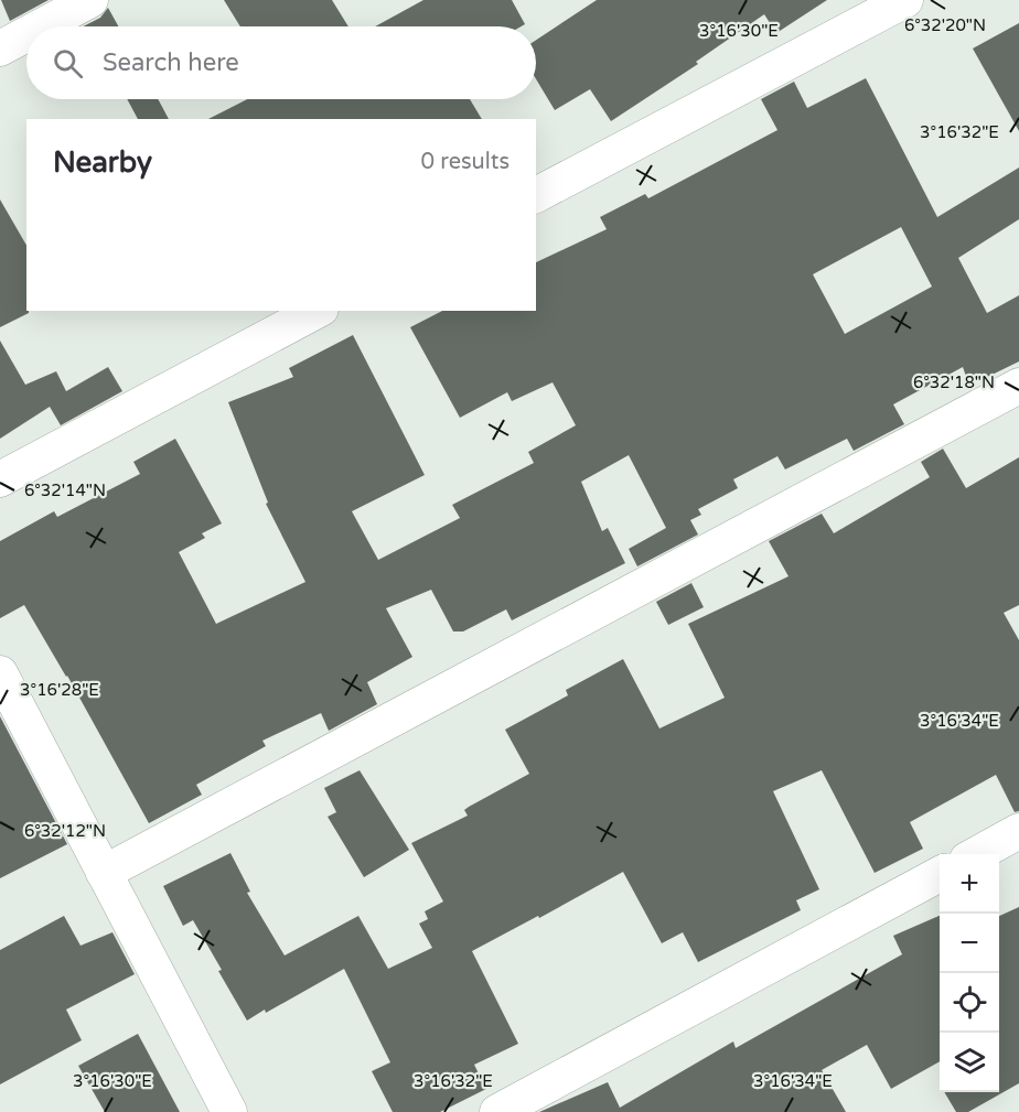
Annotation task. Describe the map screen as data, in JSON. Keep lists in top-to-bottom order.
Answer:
{
  "page": {
    "search": "Search here",
    "heading": ["Nearby", "0 results"],
    "map_buttons": ["+", "−"]
  },
  "coordinates": [
    "6°32'20\"N",
    "3°16'30\"E",
    "3°16'32\"E",
    "6°32'18\"N",
    "6°32'14\"N",
    "3°16'28\"E",
    "3°16'34\"E",
    "6°32'12\"N"
  ]
}
